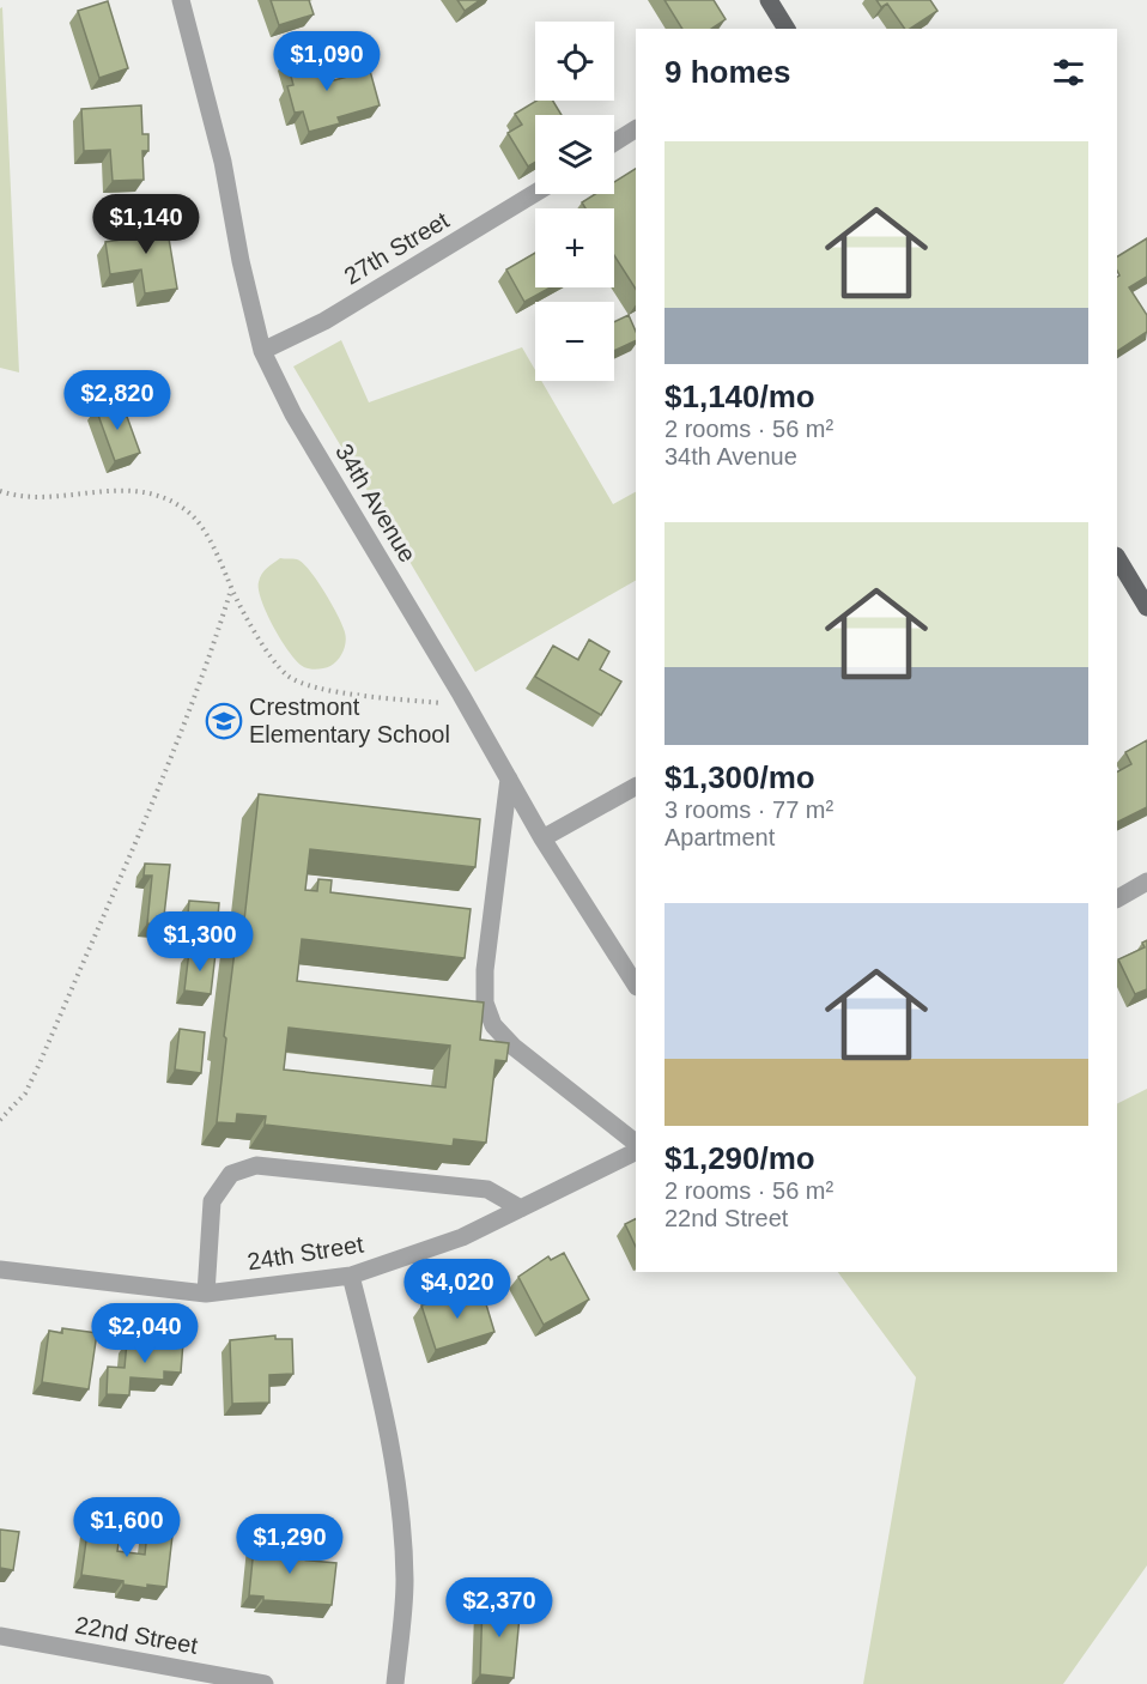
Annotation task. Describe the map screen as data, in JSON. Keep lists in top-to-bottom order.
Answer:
{
  "streets": {
    "street": [
      "27th Street",
      "34th Avenue",
      "24th Street",
      "22nd Street"
    ]
  },
  "crossings": [
    ["27th Street", "34th Avenue"]
  ],
  "places": {
    "school or university": ["Crestmont Elementary School"]
  },
  "page": {
    "map_buttons": ["+", "−"],
    "heading": "9 homes",
    "price": [
      "$1,090",
      "$1,140",
      "$2,820",
      "$1,300",
      "$4,020",
      "$2,040",
      "$1,600",
      "$1,290",
      "$2,370"
    ],
    "list": [
      {
        "name": "$1,140/mo",
        "note": "2 rooms · 56 m² · 34th Avenue"
      },
      {
        "name": "$1,300/mo",
        "note": "3 rooms · 77 m² · Apartment"
      },
      {
        "name": "$1,290/mo",
        "note": "2 rooms · 56 m² · 22nd Street"
      }
    ]
  }
}
